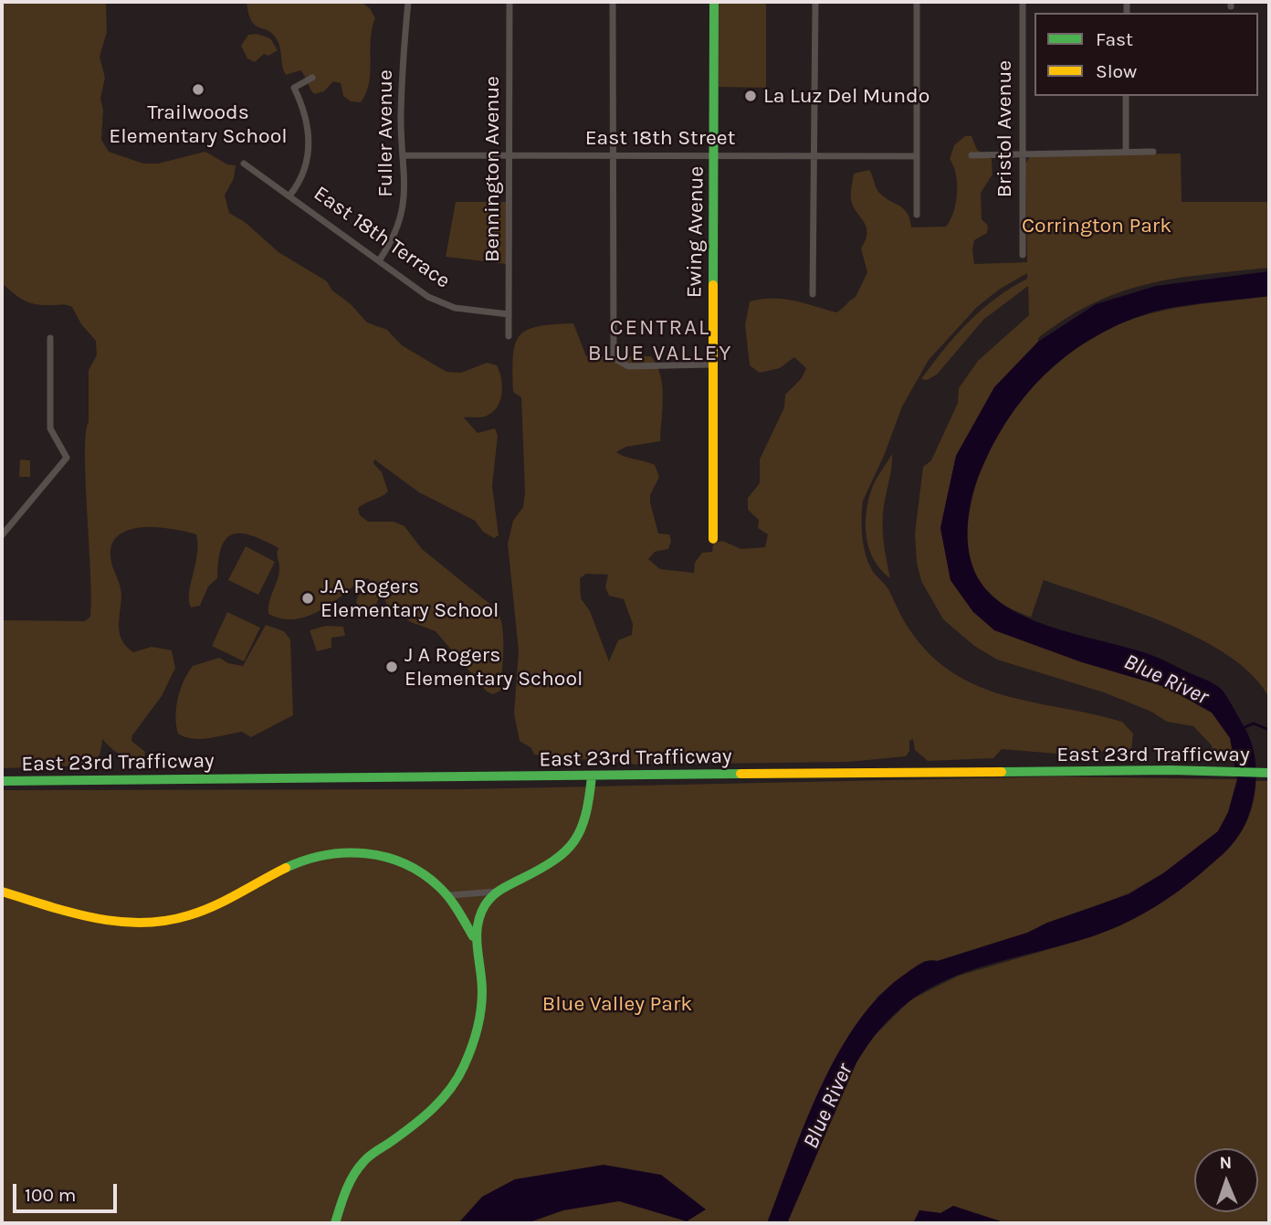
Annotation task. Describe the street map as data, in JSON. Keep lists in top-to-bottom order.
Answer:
{
  "streets": {
    "street": [
      "Bristol Avenue",
      "Fuller Avenue",
      "East 18th Street",
      "Bennington Avenue",
      "Ewing Avenue",
      "East 18th Terrace",
      "East 23rd Trafficway"
    ]
  },
  "crossings": [
    ["Fuller Avenue", "East 18th Street"],
    ["Fuller Avenue", "East 18th Terrace"],
    ["East 18th Street", "Bennington Avenue"],
    ["East 18th Street", "Ewing Avenue"],
    ["Bennington Avenue", "East 18th Terrace"]
  ],
  "districts": ["CENTRAL BLUE VALLEY"],
  "water": ["Blue River"],
  "parks": ["Corrington Park", "Blue Valley Park"],
  "places": [
    "Trailwoods Elementary School",
    "La Luz Del Mundo",
    "J.A. Rogers Elementary School",
    "J A Rogers Elementary School"
  ],
  "legend": ["Fast", "Slow"],
  "scale_bar": "100 m",
  "north": "top"
}
